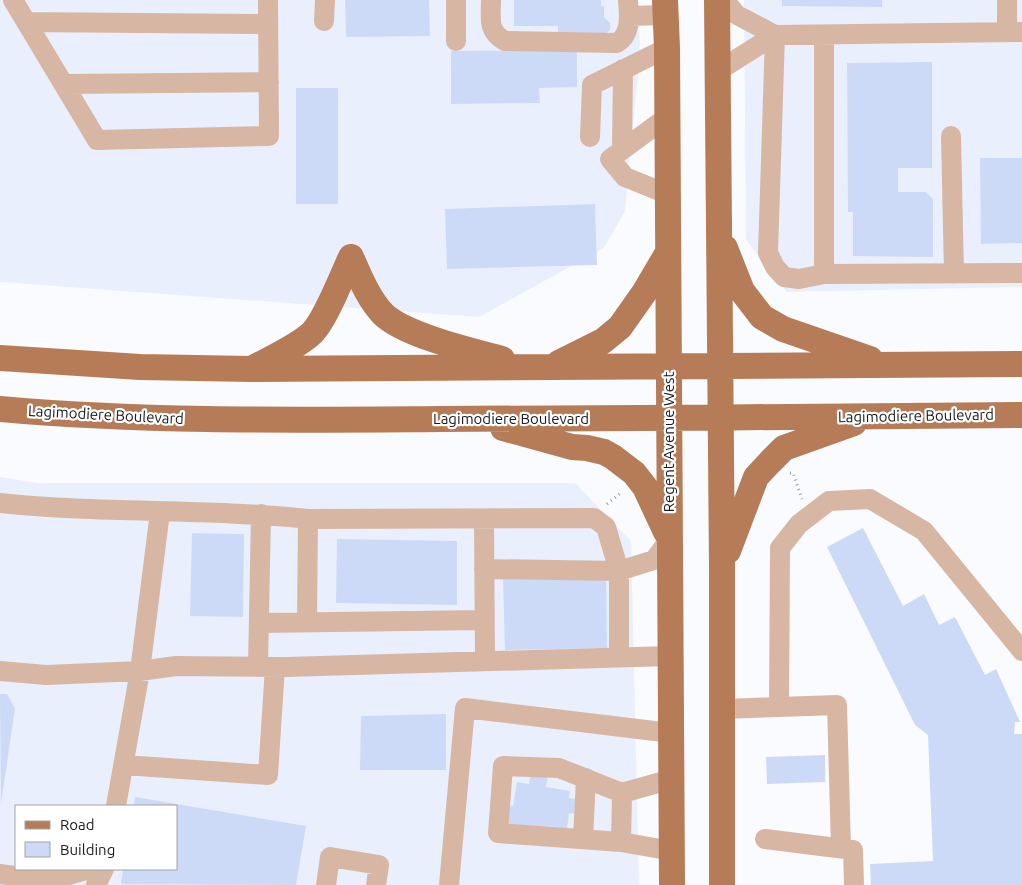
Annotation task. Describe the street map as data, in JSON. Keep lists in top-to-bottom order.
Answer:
{
  "streets": {
    "main road": ["Lagimodiere Boulevard", "Regent Avenue West"]
  },
  "crossings": [
    ["Lagimodiere Boulevard", "Regent Avenue West"]
  ],
  "legend": ["Road", "Building"]
}
